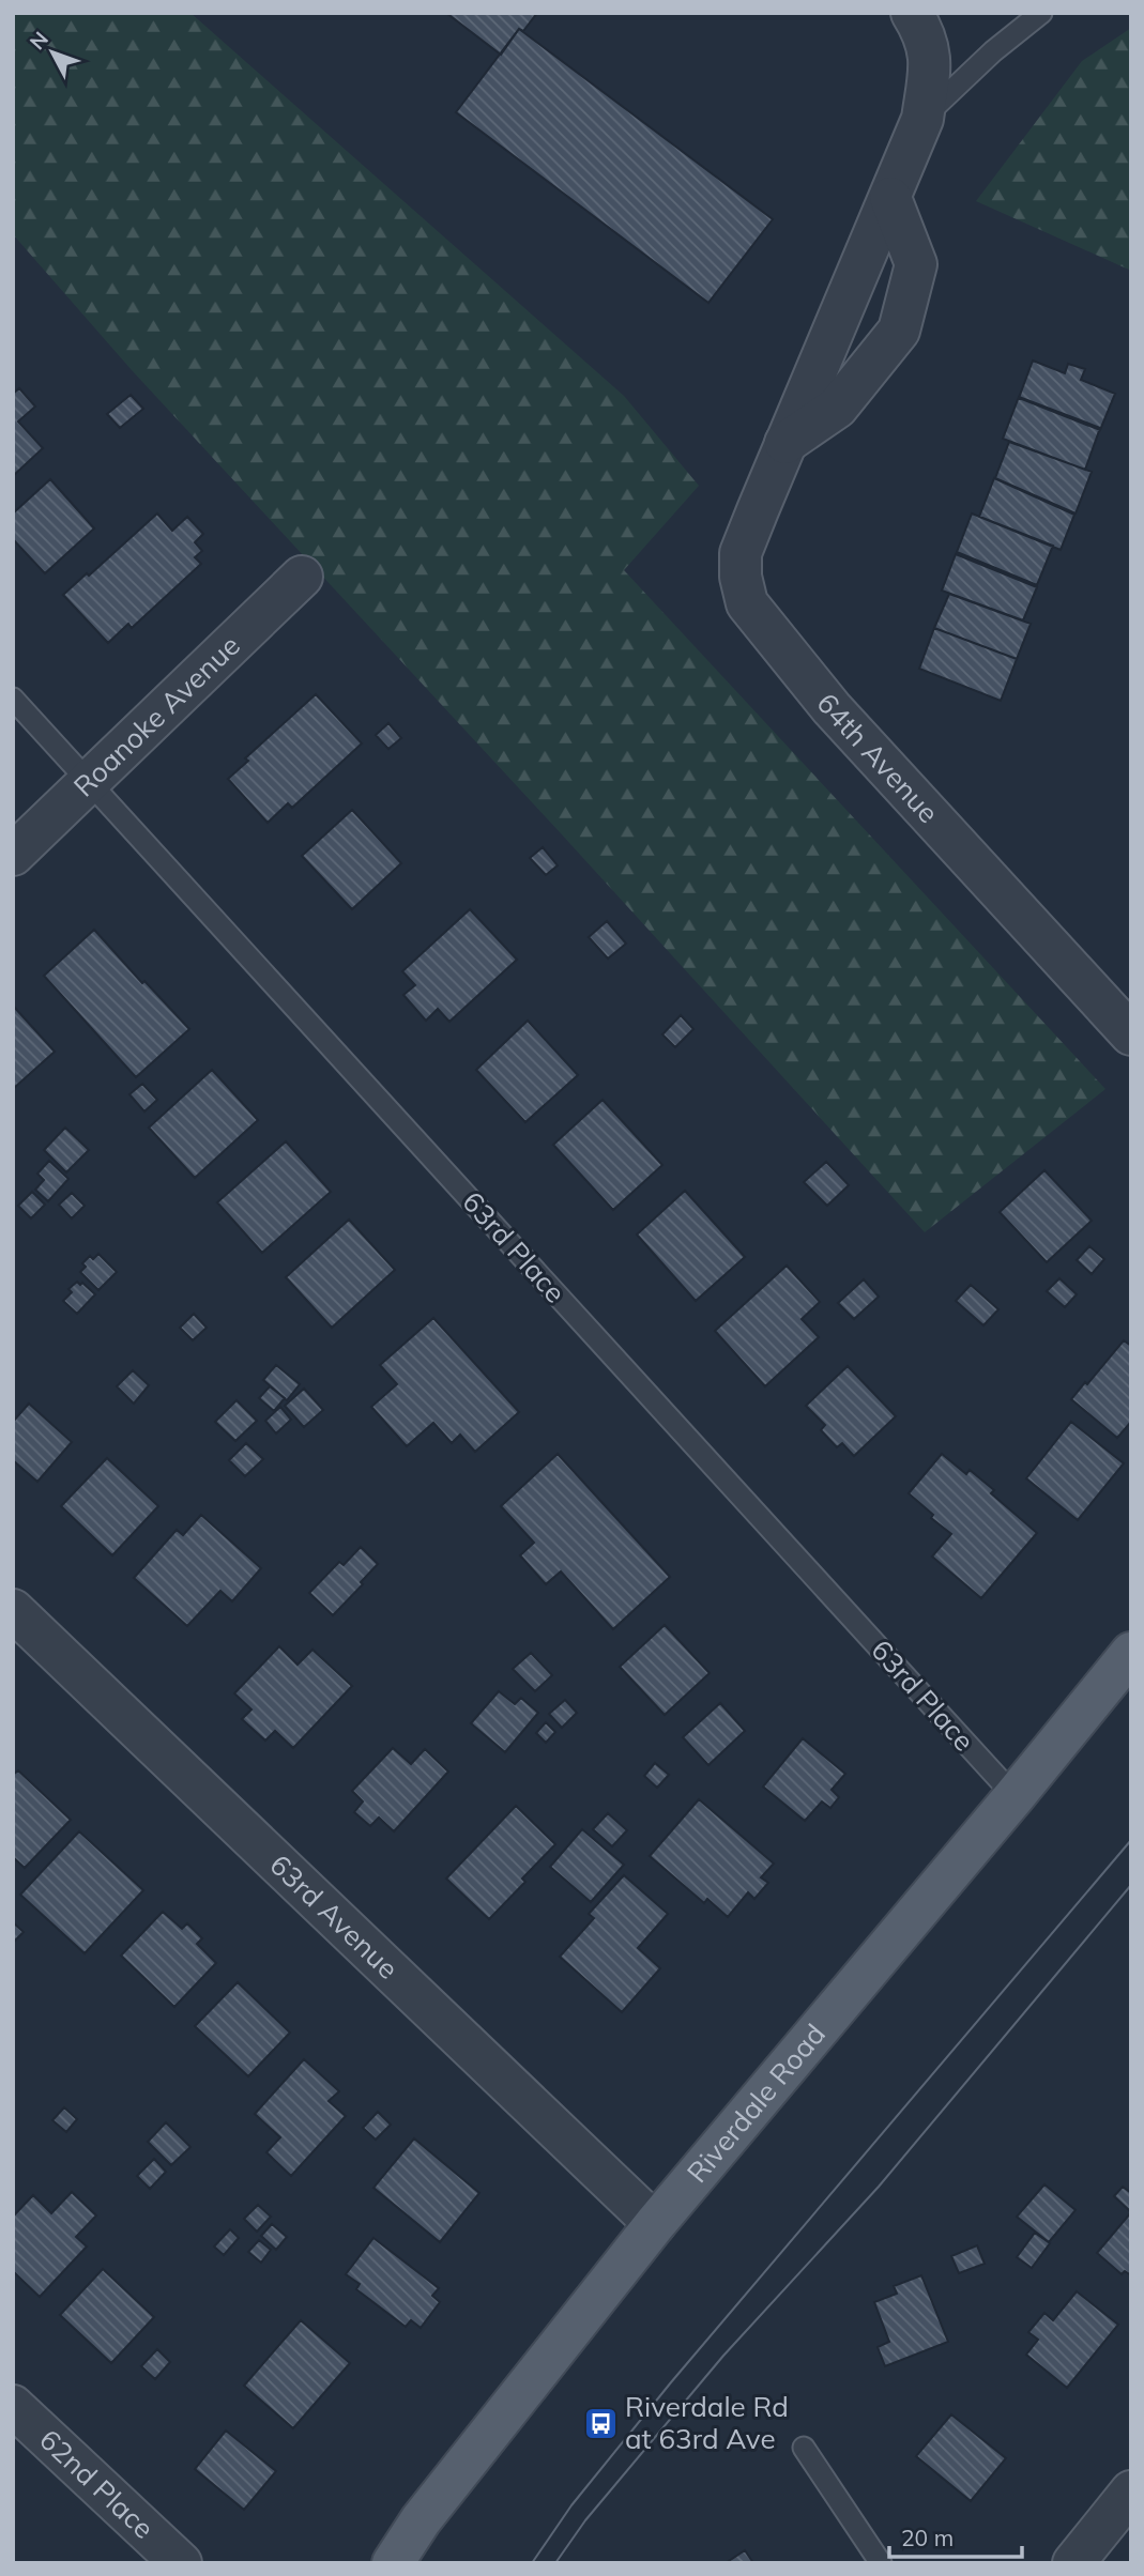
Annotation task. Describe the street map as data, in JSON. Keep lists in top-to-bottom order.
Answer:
{
  "streets": {
    "main road": ["Riverdale Road"],
    "street": [
      "Roanoke Avenue",
      "64th Avenue",
      "63rd Avenue",
      "62nd Place"
    ],
    "lane": ["63rd Place"]
  },
  "crossings": [
    ["Roanoke Avenue", "63rd Place"],
    ["63rd Place", "Riverdale Road"],
    ["63rd Avenue", "Riverdale Road"]
  ],
  "places": {
    "bus stop": ["Riverdale Rd at 63rd Ave"]
  },
  "scale_bar": "20 m",
  "north": "top left"
}
